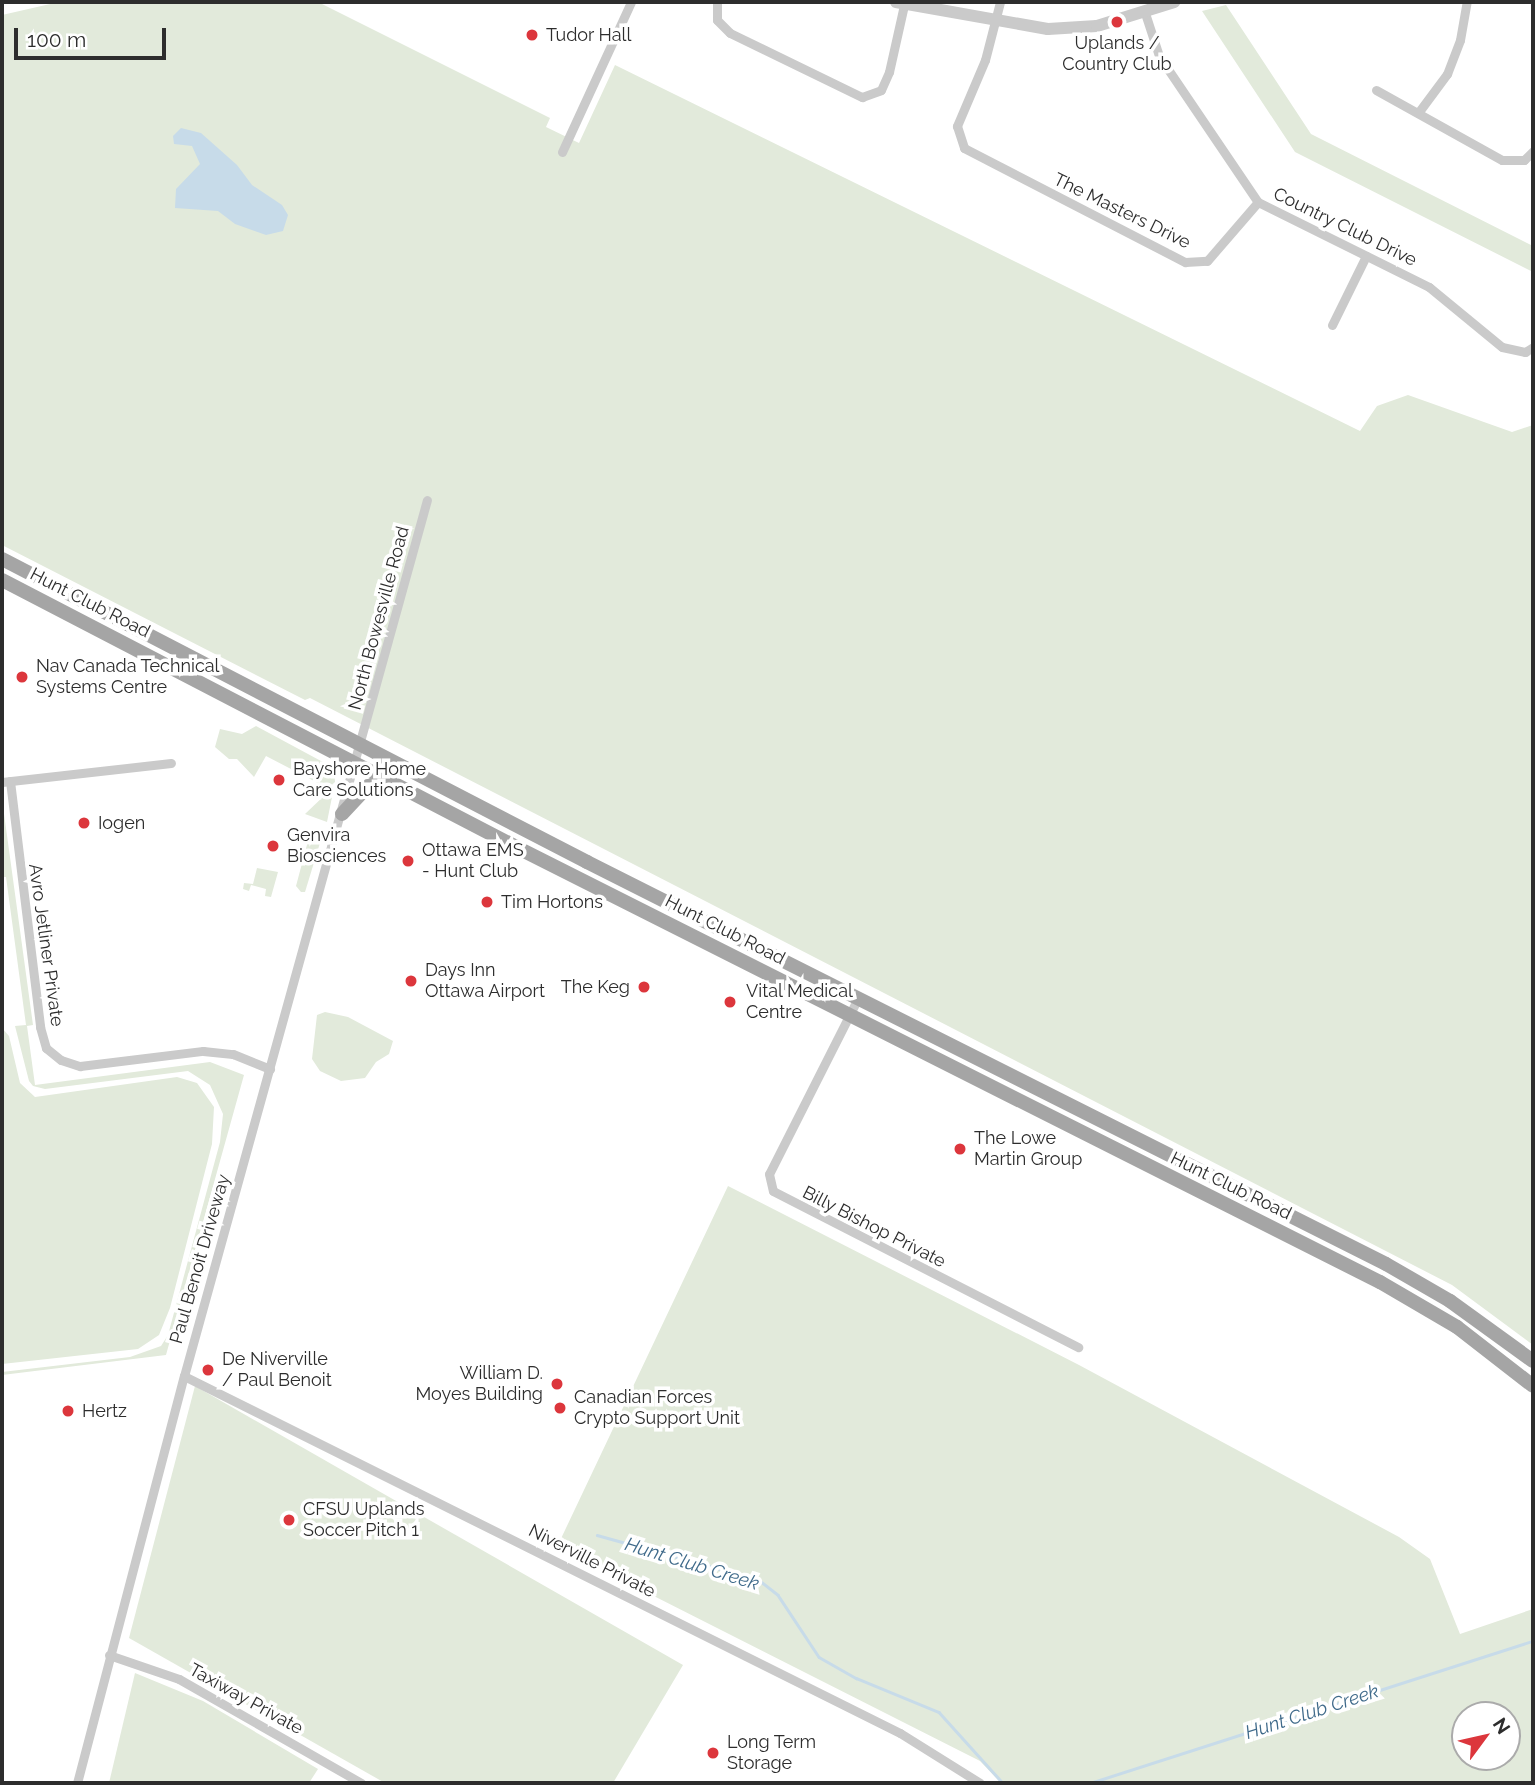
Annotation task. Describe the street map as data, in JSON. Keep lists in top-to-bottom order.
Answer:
{
  "streets": {
    "main road": ["Hunt Club Road"],
    "street": [
      "The Masters Drive",
      "Country Club Drive",
      "North Bowesville Road",
      "Avro Jetliner Private",
      "Billy Bishop Private",
      "Paul Benoit Driveway",
      "Niverville Private",
      "Taxiway Private"
    ]
  },
  "crossings": [
    ["The Masters Drive", "Country Club Drive"],
    ["Hunt Club Road", "North Bowesville Road"],
    ["Hunt Club Road", "Billy Bishop Private"],
    ["Hunt Club Road", "Paul Benoit Driveway"],
    ["North Bowesville Road", "Paul Benoit Driveway"],
    ["Avro Jetliner Private", "Paul Benoit Driveway"],
    ["Paul Benoit Driveway", "Niverville Private"],
    ["Paul Benoit Driveway", "Taxiway Private"]
  ],
  "water": ["Hunt Club Creek"],
  "places": [
    "Uplands / Country Club",
    "Tudor Hall",
    "Nav Canada Technical Systems Centre",
    "Bayshore Home Care Solutions",
    "Iogen",
    "Genvira Biosciences",
    "Ottawa EMS - Hunt Club",
    "Tim Hortons",
    "Days Inn Ottawa Airport",
    "The Keg",
    "Vital Medical Centre",
    "The Lowe Martin Group",
    "De Niverville / Paul Benoit",
    "William D. Moyes Building",
    "Canadian Forces Crypto Support Unit",
    "Hertz",
    "CFSU Uplands Soccer Pitch 1",
    "Long Term Storage"
  ],
  "scale_bar": "100 m",
  "north": "top right"
}
